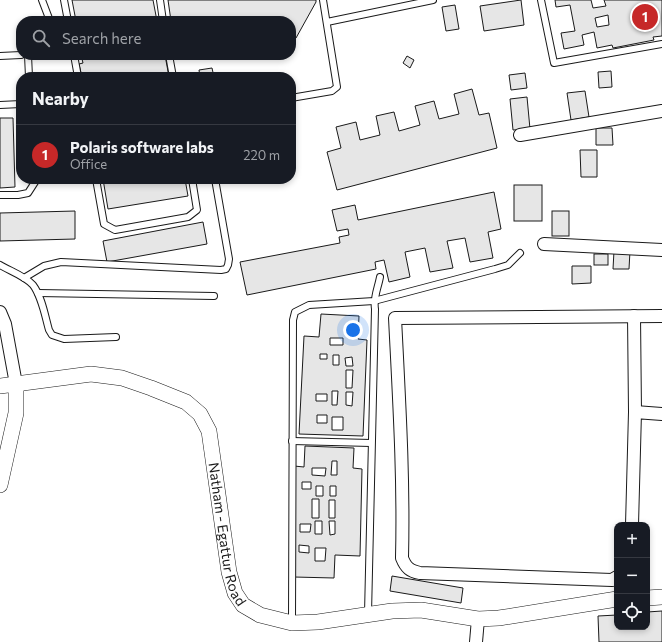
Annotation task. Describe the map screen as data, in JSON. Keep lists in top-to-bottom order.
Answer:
{
  "streets": {
    "street": ["Natham - Egattur Road"]
  },
  "page": {
    "pins": "1",
    "search": "Search here",
    "heading": "Nearby",
    "list": [
      {
        "mark": "1",
        "name": "Polaris software labs",
        "note": "Office",
        "value": "220 m"
      }
    ],
    "map_buttons": ["+", "−"]
  }
}
